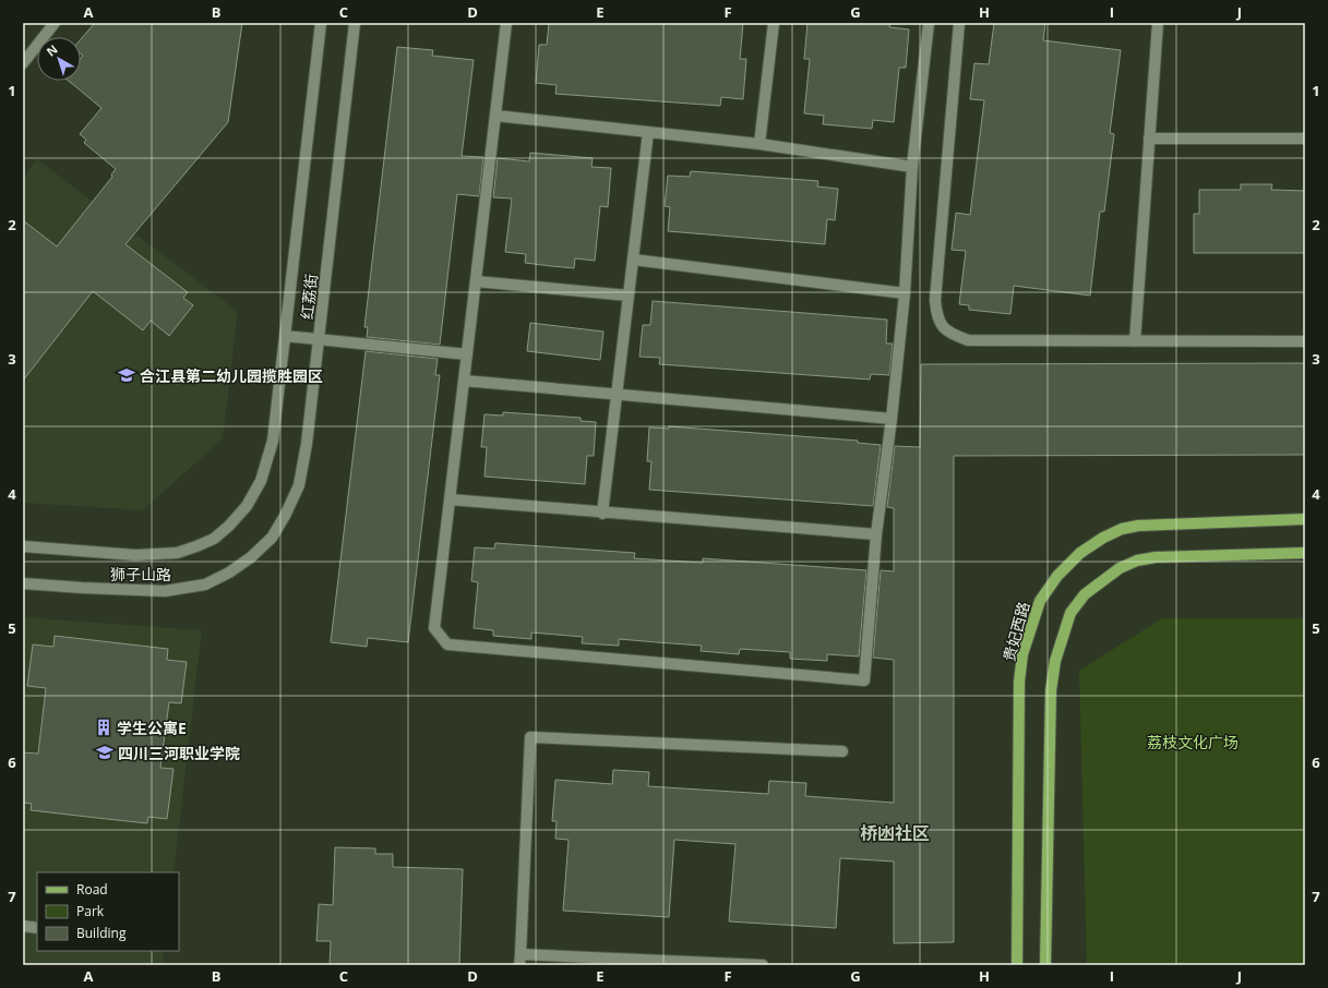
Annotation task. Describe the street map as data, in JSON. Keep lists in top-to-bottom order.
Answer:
{
  "streets": {
    "main road": ["贵妃西路"],
    "street": ["红荔街", "狮子山路"]
  },
  "crossings": [
    ["红荔街", "狮子山路"]
  ],
  "districts": ["桥凼社区"],
  "parks": ["荔枝文化广场"],
  "places": {
    "school or university": ["合江县第二幼儿园揽胜园区", "四川三河职业学院"],
    "building": ["学生公寓E"]
  },
  "legend": ["Road", "Park", "Building"],
  "north": "top left",
  "grid": {
    "columns": [
      "A",
      "B",
      "C",
      "D",
      "E",
      "F",
      "G",
      "H",
      "I",
      "J"
    ],
    "rows": [
      "1",
      "2",
      "3",
      "4",
      "5",
      "6",
      "7"
    ]
  }
}
